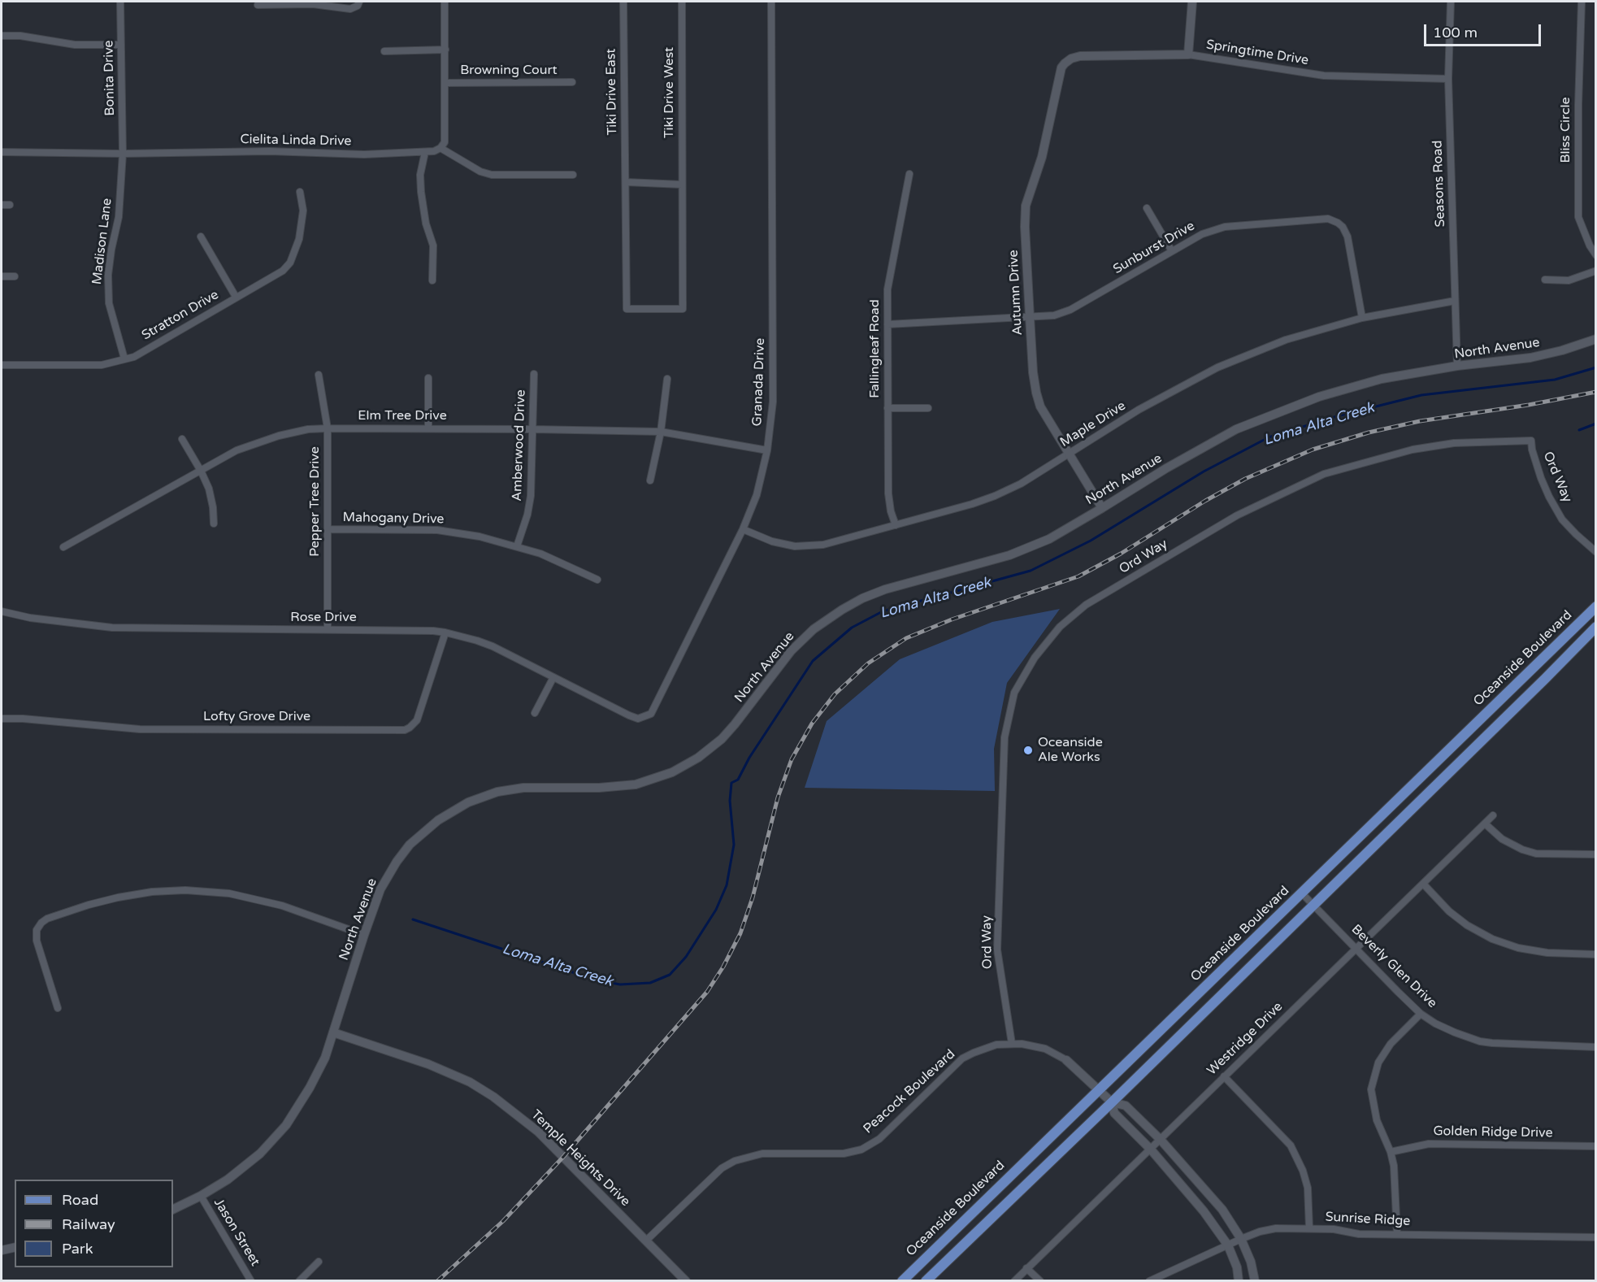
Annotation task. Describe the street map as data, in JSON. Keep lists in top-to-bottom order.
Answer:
{
  "streets": {
    "main road": [
      "Springtime Drive",
      "Autumn Drive",
      "North Avenue",
      "Oceanside Boulevard",
      "Peacock Boulevard",
      "Temple Heights Drive"
    ],
    "street": [
      "Browning Court",
      "Bonita Drive",
      "Tiki Drive East",
      "Tiki Drive West",
      "Bliss Circle",
      "Cielita Linda Drive",
      "Seasons Road",
      "Madison Lane",
      "Sunburst Drive",
      "Stratton Drive",
      "Fallingleaf Road",
      "Granada Drive",
      "Elm Tree Drive",
      "Maple Drive",
      "Amberwood Drive",
      "Ord Way",
      "Pepper Tree Drive",
      "Mahogany Drive",
      "Rose Drive",
      "Lofty Grove Drive",
      "Beverly Glen Drive",
      "Westridge Drive",
      "Golden Ridge Drive",
      "Sunrise Ridge",
      "Jason Street"
    ]
  },
  "crossings": [
    ["Springtime Drive", "Seasons Road"],
    ["Springtime Drive", "Autumn Drive"],
    ["Bonita Drive", "Cielita Linda Drive"],
    ["Bonita Drive", "Madison Lane"],
    ["Tiki Drive East", "Tiki Drive West"],
    ["Cielita Linda Drive", "Madison Lane"],
    ["Seasons Road", "North Avenue"],
    ["Seasons Road", "Maple Drive"],
    ["Madison Lane", "Stratton Drive"],
    ["Sunburst Drive", "Autumn Drive"],
    ["Sunburst Drive", "Fallingleaf Road"],
    ["Sunburst Drive", "Maple Drive"],
    ["Autumn Drive", "North Avenue"],
    ["Autumn Drive", "Maple Drive"],
    ["Fallingleaf Road", "Maple Drive"],
    ["North Avenue", "Temple Heights Drive"],
    ["North Avenue", "Jason Street"],
    ["Granada Drive", "Elm Tree Drive"],
    ["Granada Drive", "Maple Drive"],
    ["Granada Drive", "Rose Drive"],
    ["Elm Tree Drive", "Amberwood Drive"],
    ["Elm Tree Drive", "Pepper Tree Drive"],
    ["Amberwood Drive", "Mahogany Drive"],
    ["Ord Way", "Peacock Boulevard"],
    ["Pepper Tree Drive", "Mahogany Drive"],
    ["Pepper Tree Drive", "Rose Drive"],
    ["Rose Drive", "Lofty Grove Drive"],
    ["Oceanside Boulevard", "Beverly Glen Drive"],
    ["Oceanside Boulevard", "Peacock Boulevard"],
    ["Beverly Glen Drive", "Westridge Drive"],
    ["Westridge Drive", "Peacock Boulevard"],
    ["Peacock Boulevard", "Temple Heights Drive"],
    ["Peacock Boulevard", "Sunrise Ridge"]
  ],
  "water": ["Loma Alta Creek"],
  "places": ["Oceanside Ale Works"],
  "legend": ["Road", "Railway", "Park"],
  "scale_bar": "100 m"
}
